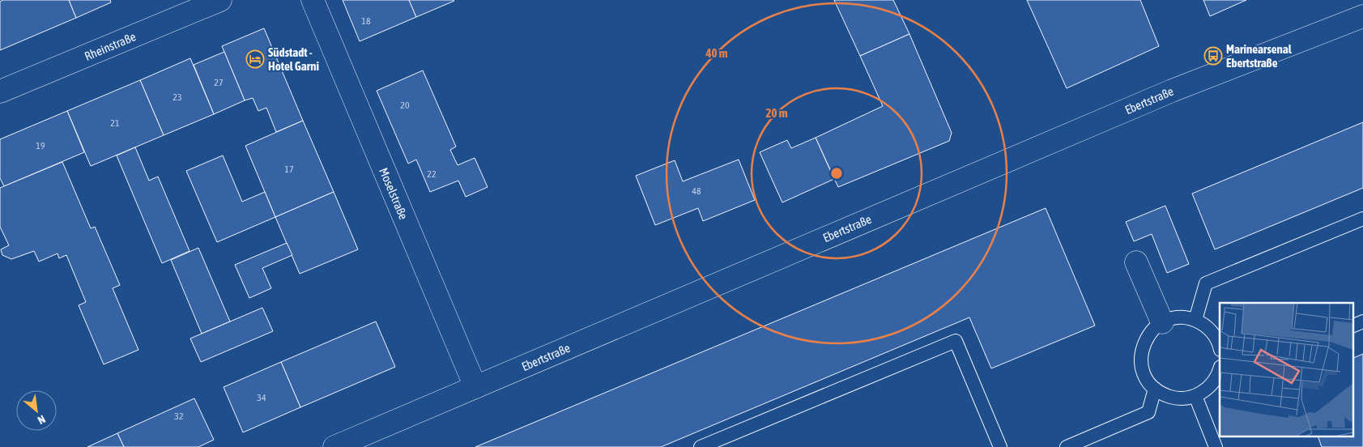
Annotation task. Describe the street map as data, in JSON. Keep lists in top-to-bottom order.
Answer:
{
  "streets": {
    "street": ["Rheinstraße", "Ebertstraße", "Moselstraße"]
  },
  "crossings": [
    ["Ebertstraße", "Moselstraße"]
  ],
  "places": {
    "bus stop": ["Marinearsenal Ebertstraße"],
    "hotel": ["Südstadt - Hotel Garni"]
  },
  "house_numbers": [
    "18",
    "27",
    "23",
    "20",
    "21",
    "19",
    "17",
    "22",
    "48",
    "34",
    "32"
  ],
  "north": "bottom right",
  "rings": ["40 m", "20 m"]
}
